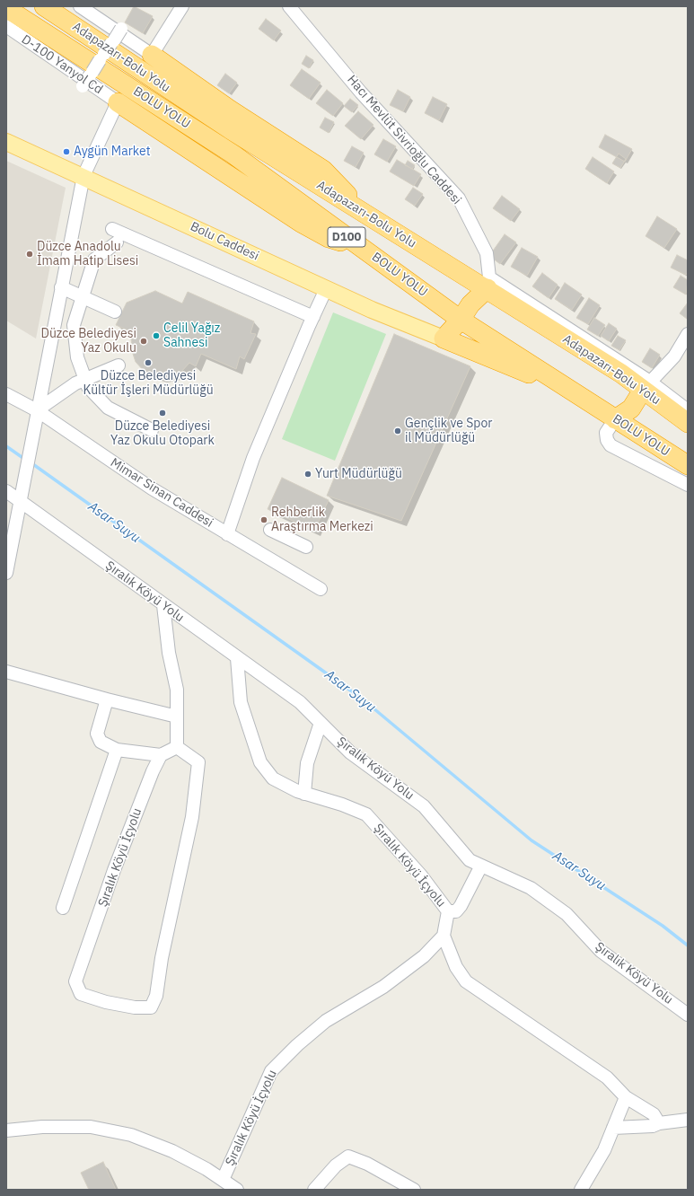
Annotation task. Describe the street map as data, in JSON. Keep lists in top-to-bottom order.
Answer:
{
  "streets": {
    "highway": ["Adapazarı-Bolu Yolu", "BOLU YOLU", "D100"],
    "main road": ["Bolu Caddesi"],
    "street": [
      "D-100 Yanyol Cd",
      "Hacı Mevlüt Sivrioğlu Caddesi",
      "Mimar Sinan Caddesi",
      "Şıralık Köyü Yolu",
      "Şıralık Köyü İçyolu"
    ]
  },
  "crossings": [
    ["Adapazarı-Bolu Yolu", "Hacı Mevlüt Sivrioğlu Caddesi"],
    ["Şıralık Köyü Yolu", "Şıralık Köyü İçyolu"]
  ],
  "water": ["Asar Suyu"],
  "places": [
    "Aygün Market",
    "Düzce Anadolu İmam Hatip Lisesi",
    "Celil Yağız Sahnesi",
    "Düzce Belediyesi Yaz Okulu",
    "Düzce Belediyesi Kültür İşleri Müdürlüğü",
    "Düzce Belediyesi Yaz Okulu Otopark",
    "Gençlik ve Spor il Müdürlüğü",
    "Yurt Müdürlüğü",
    "Rehberlik Araştırma Merkezi"
  ]
}
